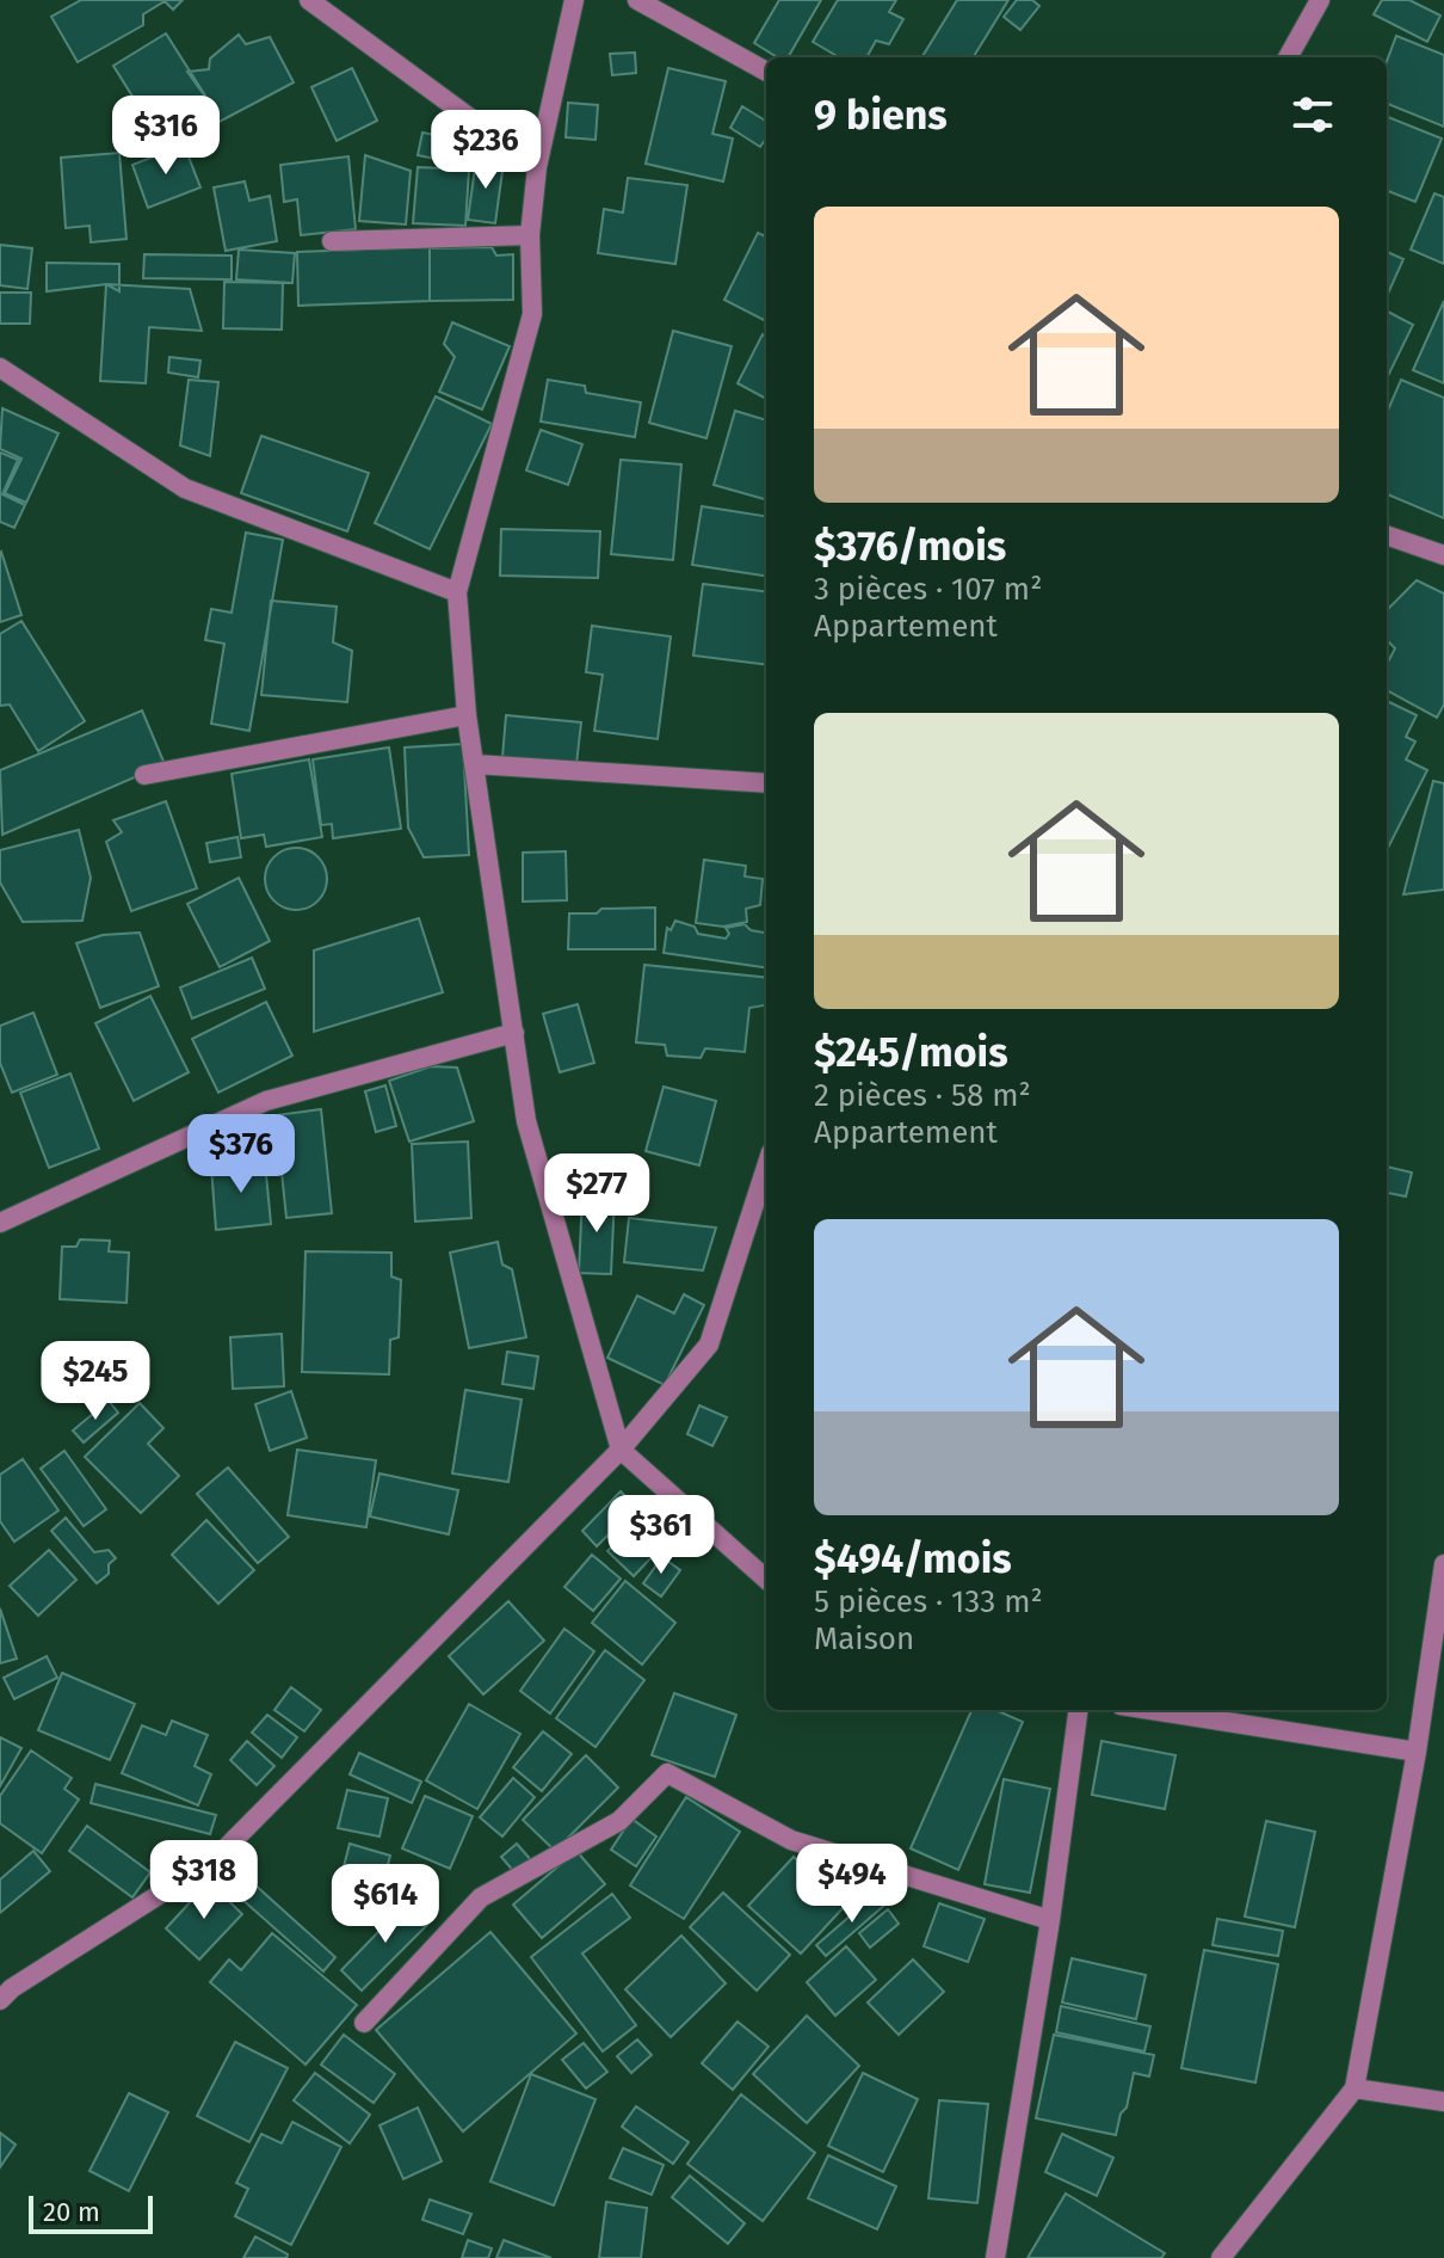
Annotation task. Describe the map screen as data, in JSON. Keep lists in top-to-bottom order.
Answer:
{
  "scale_bar": "20 m",
  "page": {
    "heading": "9 biens",
    "price": [
      "$316",
      "$236",
      "$376",
      "$277",
      "$245",
      "$361",
      "$318",
      "$494",
      "$614"
    ],
    "list": [
      {
        "name": "$376/mois",
        "note": "3 pièces · 107 m² · Appartement"
      },
      {
        "name": "$245/mois",
        "note": "2 pièces · 58 m² · Appartement"
      },
      {
        "name": "$494/mois",
        "note": "5 pièces · 133 m² · Maison"
      }
    ],
    "scale": "20 m"
  }
}
